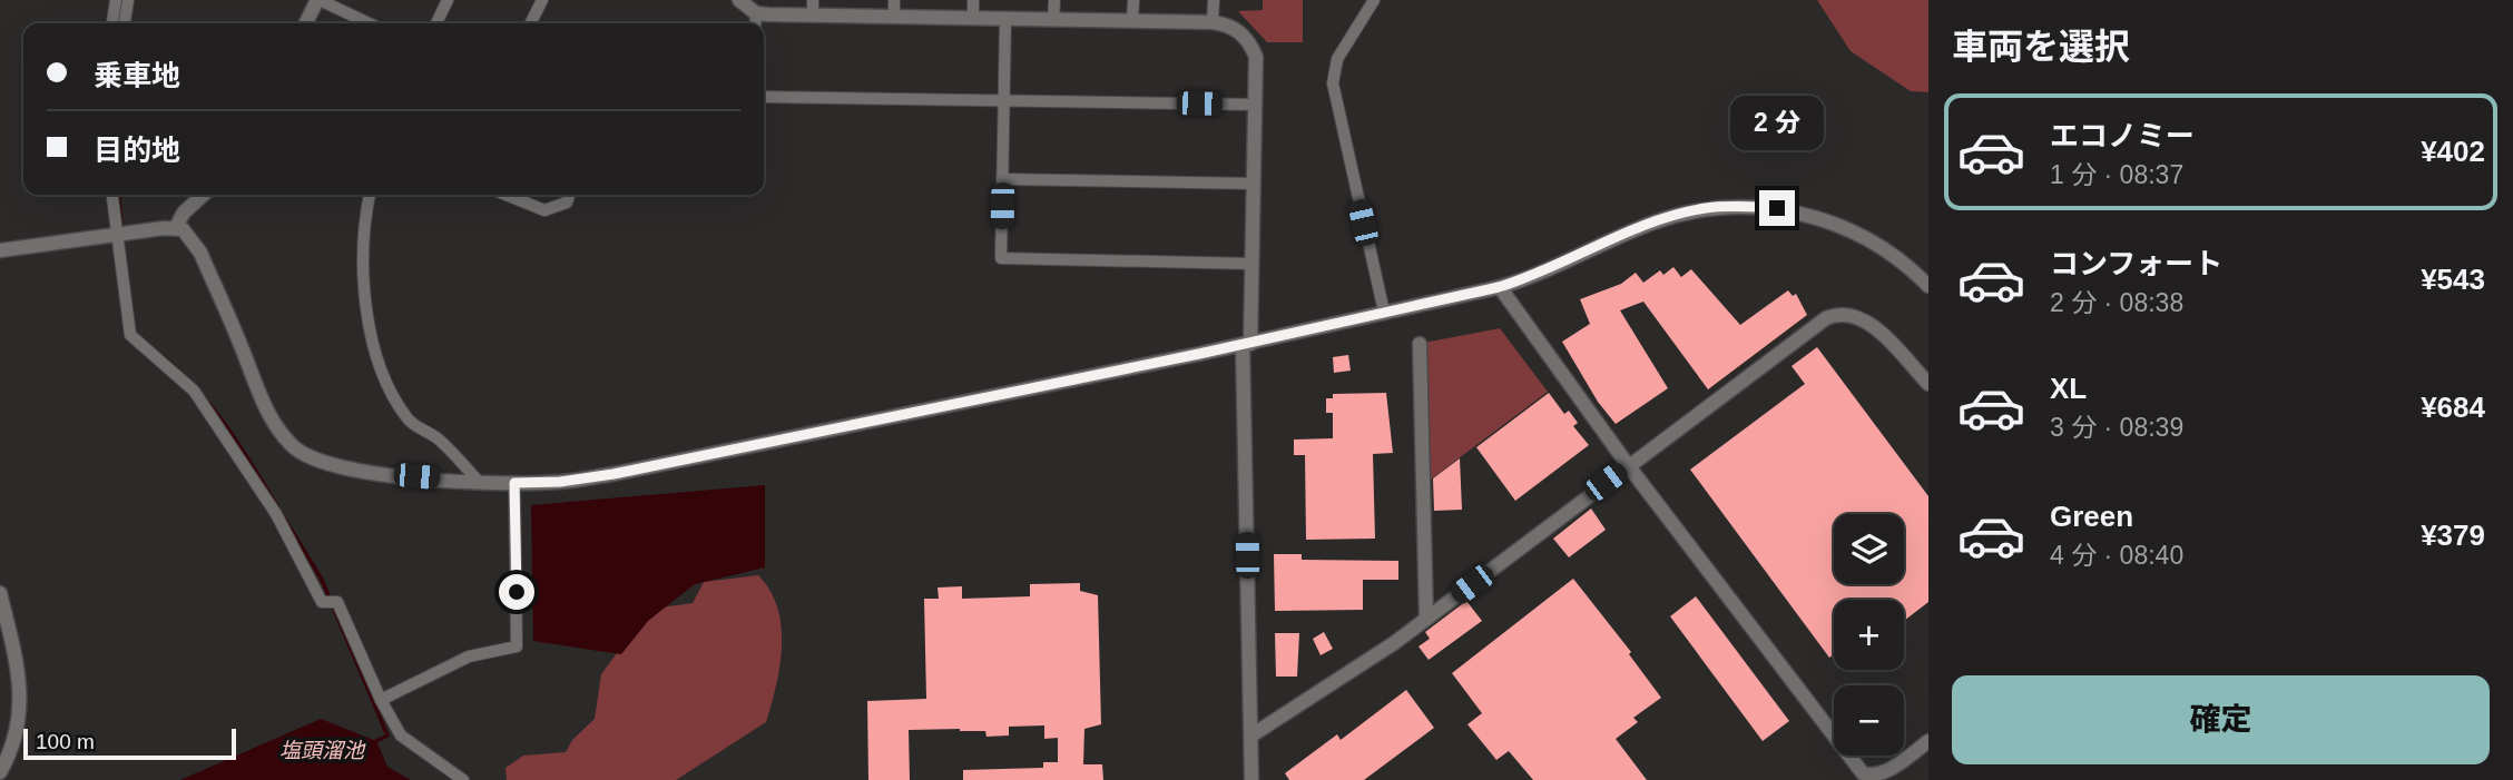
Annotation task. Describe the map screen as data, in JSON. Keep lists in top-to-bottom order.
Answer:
{
  "water": ["塩頭溜池"],
  "scale_bar": "100 m",
  "page": {
    "heading": "車両を選択",
    "banner": ["乗車地", "目的地"],
    "list": [
      {
        "name": "エコノミー",
        "note": "1 分 · 08:37",
        "value": "¥402"
      },
      {
        "name": "コンフォート",
        "note": "2 分 · 08:38",
        "value": "¥543"
      },
      {
        "name": "XL",
        "note": "3 分 · 08:39",
        "value": "¥684"
      },
      {
        "name": "Green",
        "note": "4 分 · 08:40",
        "value": "¥379"
      }
    ],
    "bubble": "2 分",
    "map_buttons": ["+", "−"],
    "buttons": "確定",
    "scale": "100 m"
  }
}
